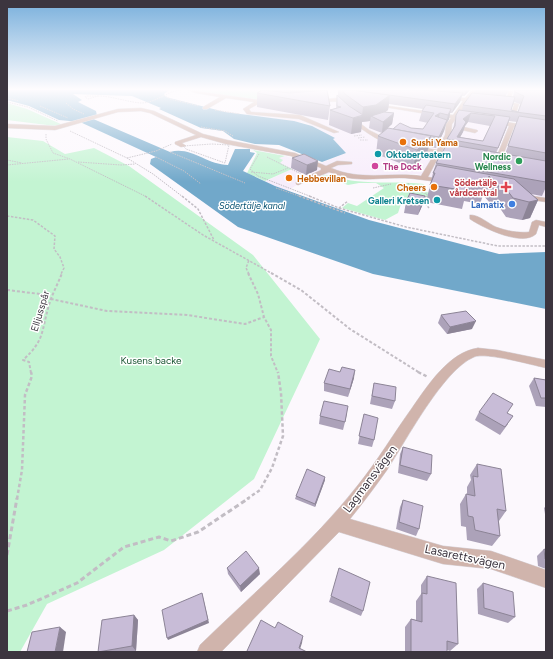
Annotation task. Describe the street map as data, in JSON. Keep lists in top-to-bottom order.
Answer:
{
  "streets": {
    "street": ["Lagmansvägen", "Lasarettsvägen"],
    "path": ["Elljusspår"]
  },
  "crossings": [
    ["Lagmansvägen", "Lasarettsvägen"]
  ],
  "water": ["Södertälje kanal"],
  "parks": ["Kusens backe"],
  "places": {
    "other": [
      "Sushi Yama",
      "Oktoberteatern",
      "Nordic Wellness",
      "The Dock",
      "Hebbevillan",
      "Cheers",
      "Galleri Kretsen",
      "Lamatix"
    ],
    "health": ["Södertälje vårdcentral"]
  }
}
